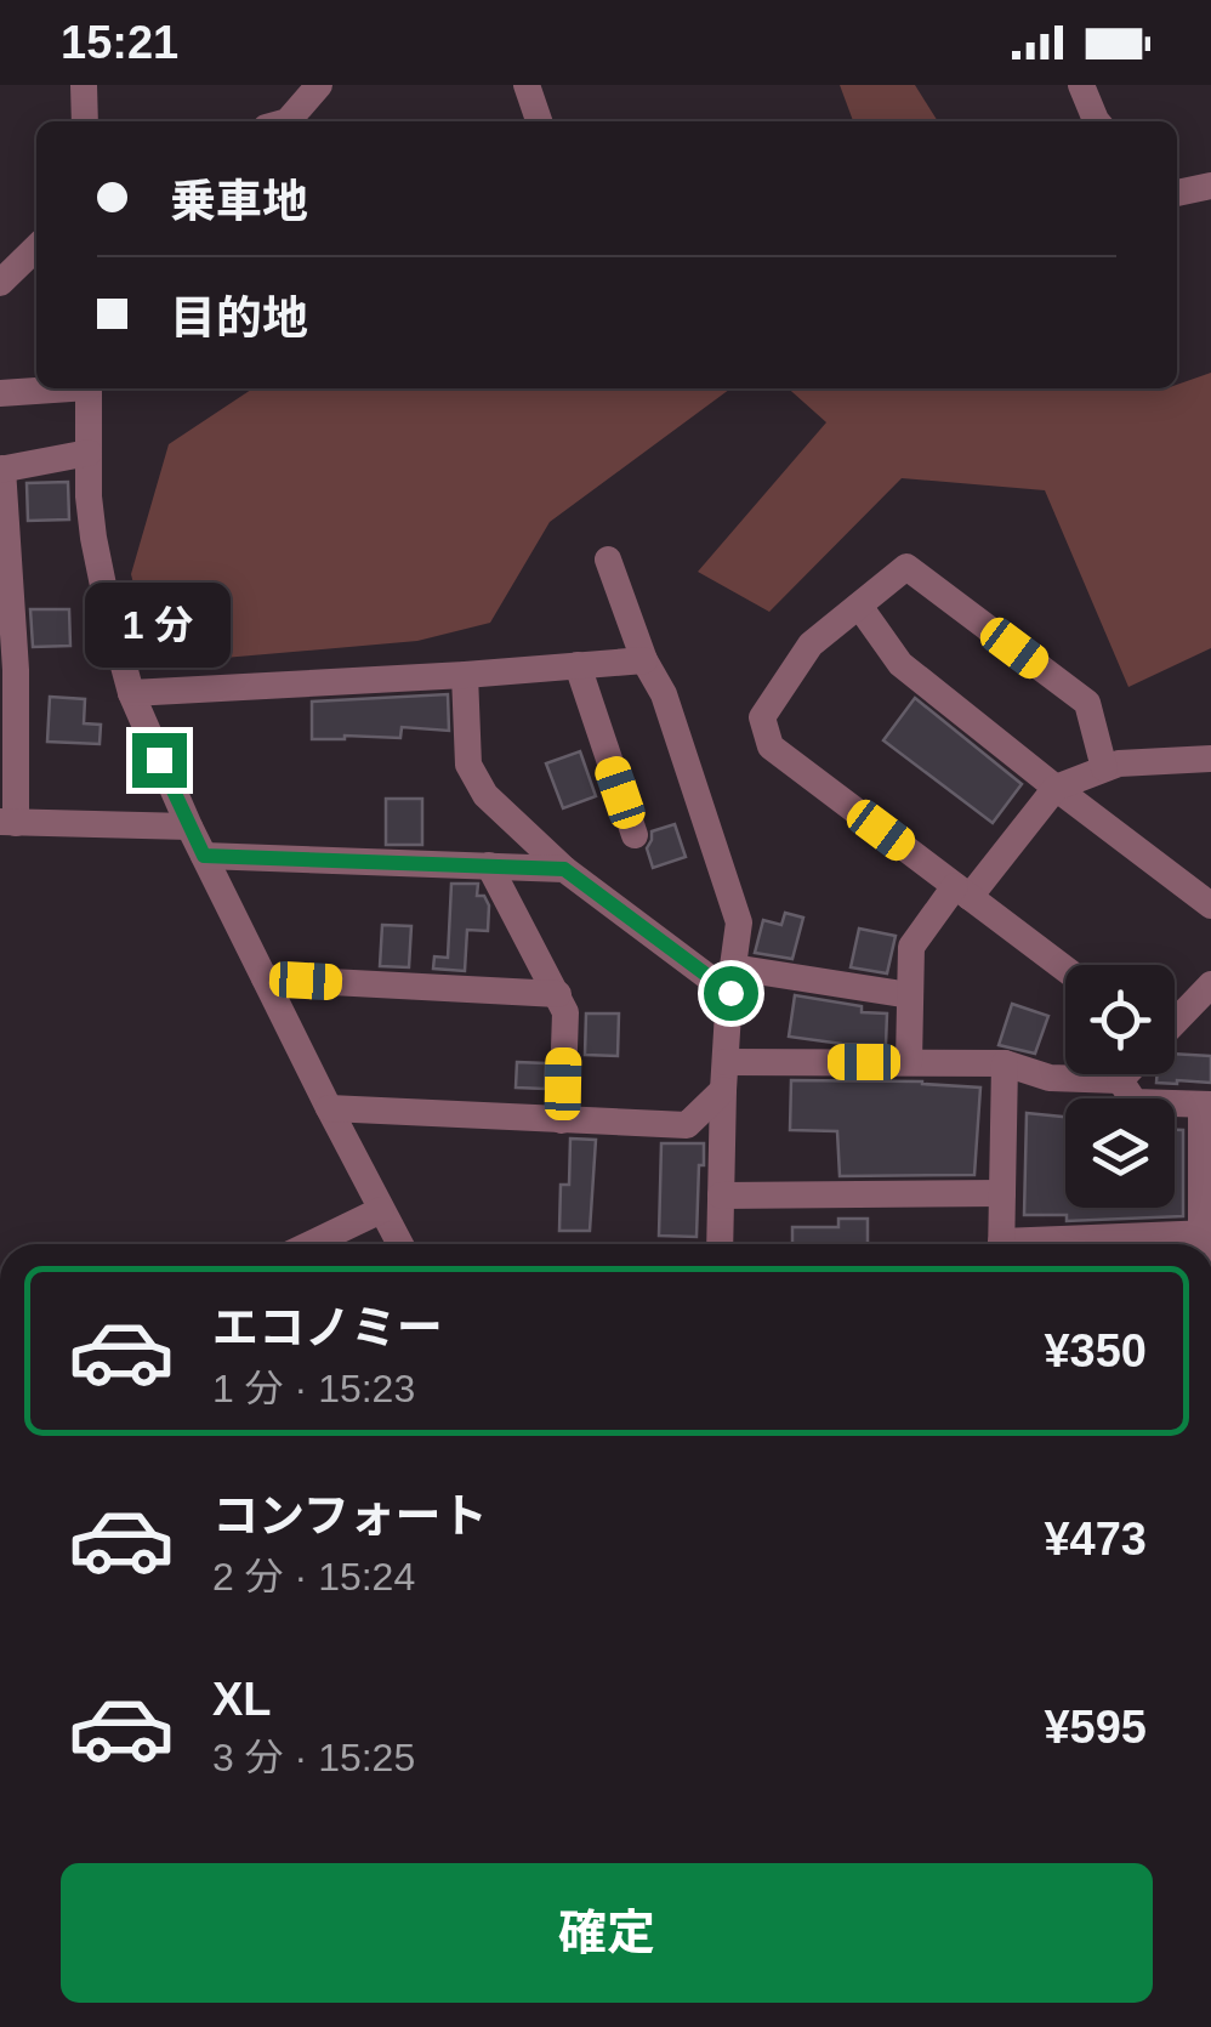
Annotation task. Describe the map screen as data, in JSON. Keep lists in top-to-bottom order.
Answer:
{
  "page": {
    "status": "15:21",
    "banner": ["乗車地", "目的地"],
    "bubble": "1 分",
    "list": [
      {
        "name": "エコノミー",
        "note": "1 分 · 15:23",
        "value": "¥350"
      },
      {
        "name": "コンフォート",
        "note": "2 分 · 15:24",
        "value": "¥473"
      },
      {
        "name": "XL",
        "note": "3 分 · 15:25",
        "value": "¥595"
      }
    ],
    "buttons": "確定"
  }
}
